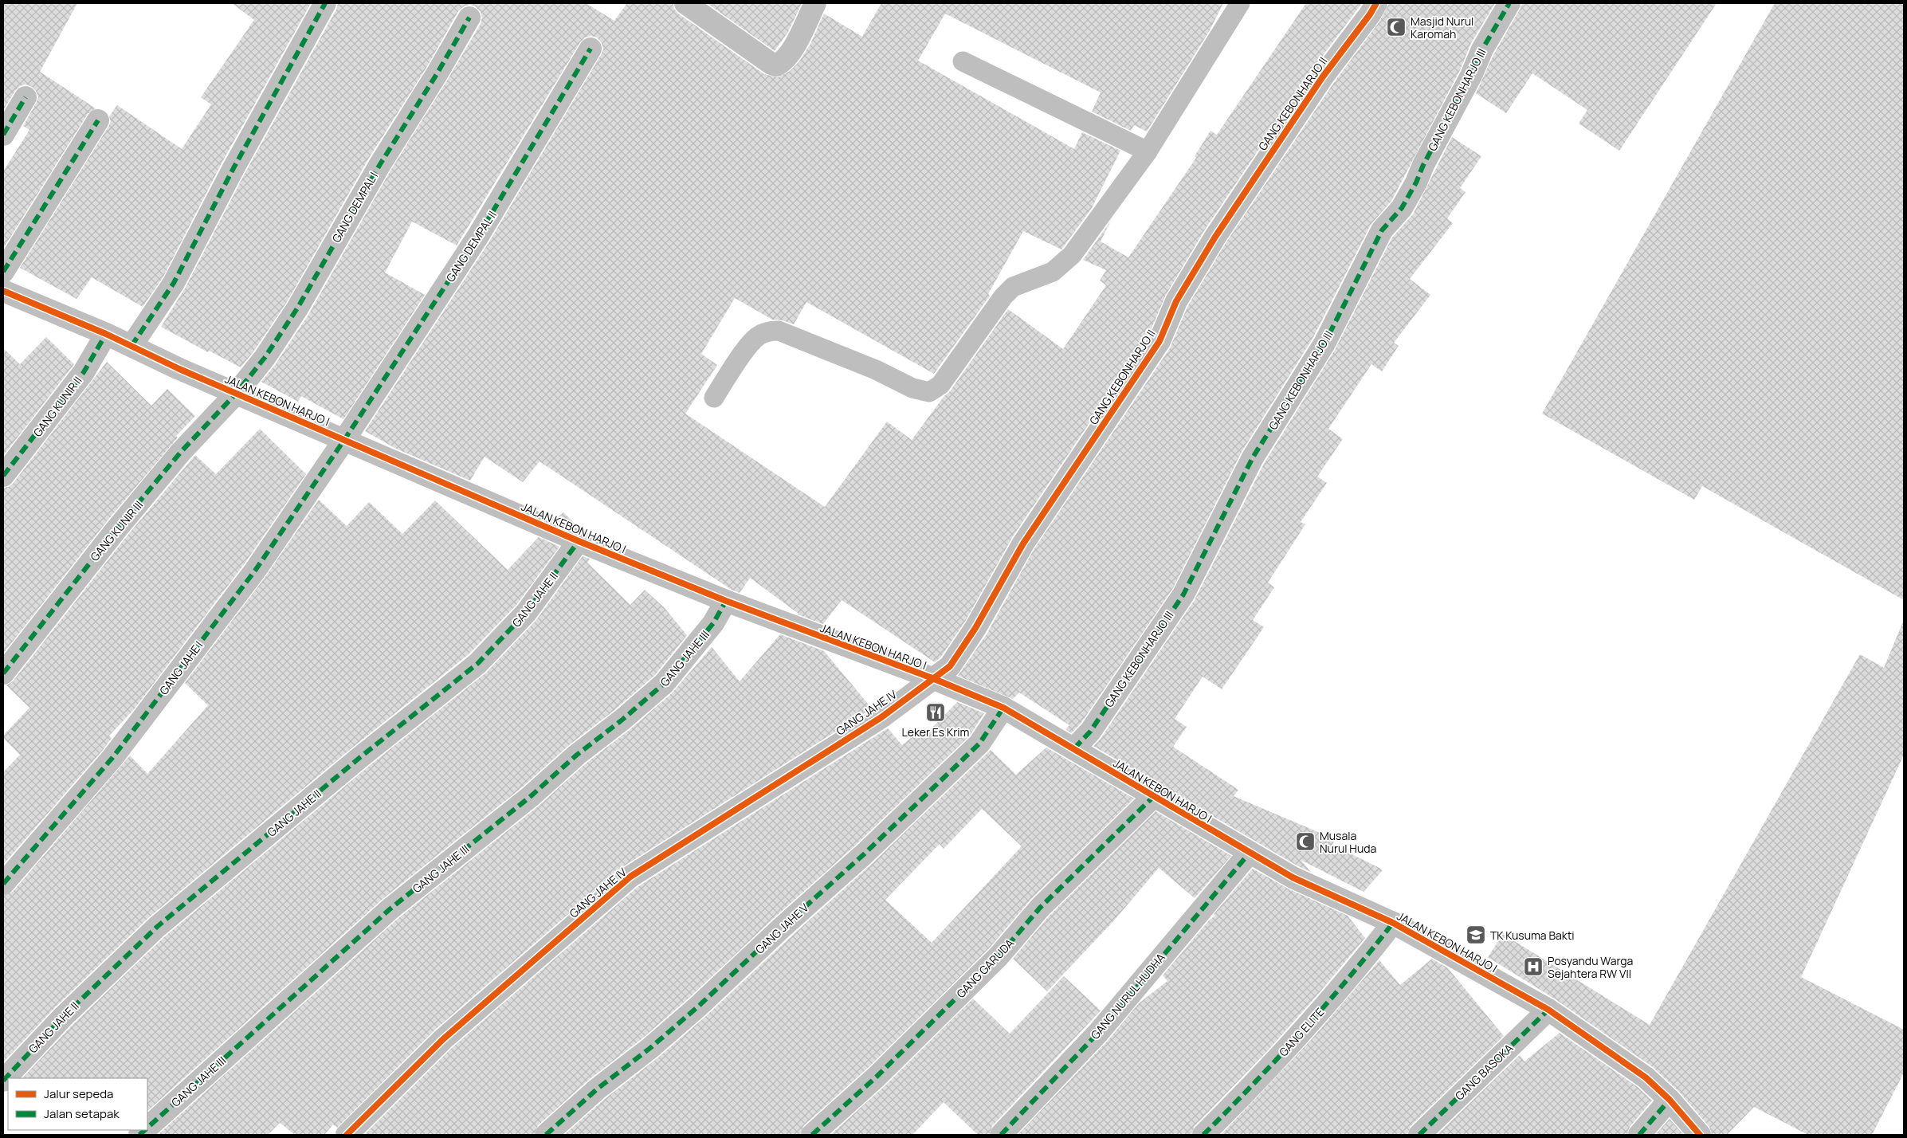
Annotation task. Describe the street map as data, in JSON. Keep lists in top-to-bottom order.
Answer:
{
  "streets": {
    "street": [
      "GANG KEBONHARJO III",
      "GANG KEBONHARJO II",
      "GANG DEMPAL I",
      "GANG DEMPAL II",
      "JALAN KEBON HARJO I",
      "GANG KUNIR II",
      "GANG KUNIR III",
      "GANG JAHE II",
      "GANG JAHE III",
      "GANG JAHE I",
      "GANG JAHE IV",
      "GANG JAHE V",
      "GANG GARUDA",
      "GANG NURUL HUDHA",
      "GANG ELITE",
      "GANG BASOKA"
    ]
  },
  "crossings": [
    ["GANG KEBONHARJO III", "JALAN KEBON HARJO I"],
    ["GANG KEBONHARJO II", "JALAN KEBON HARJO I"],
    ["GANG KEBONHARJO II", "GANG JAHE IV"],
    ["GANG DEMPAL I", "JALAN KEBON HARJO I"],
    ["GANG DEMPAL I", "GANG KUNIR III"],
    ["GANG DEMPAL II", "JALAN KEBON HARJO I"],
    ["GANG DEMPAL II", "GANG JAHE I"],
    ["JALAN KEBON HARJO I", "GANG KUNIR II"],
    ["JALAN KEBON HARJO I", "GANG KUNIR III"],
    ["JALAN KEBON HARJO I", "GANG JAHE II"],
    ["JALAN KEBON HARJO I", "GANG JAHE III"],
    ["JALAN KEBON HARJO I", "GANG JAHE I"],
    ["JALAN KEBON HARJO I", "GANG JAHE IV"],
    ["JALAN KEBON HARJO I", "GANG JAHE V"],
    ["JALAN KEBON HARJO I", "GANG GARUDA"],
    ["JALAN KEBON HARJO I", "GANG NURUL HUDHA"],
    ["JALAN KEBON HARJO I", "GANG ELITE"],
    ["JALAN KEBON HARJO I", "GANG BASOKA"]
  ],
  "places": {
    "mosque": ["Masjid Nurul Karomah", "Musala Nurul Huda"],
    "restaurant": ["Leker Es Krim"],
    "school or university": ["TK Kusuma Bakti"],
    "hospital": ["Posyandu Warga Sejahtera RW VII"]
  },
  "legend": ["Jalur sepeda", "Jalan setapak"]
}
